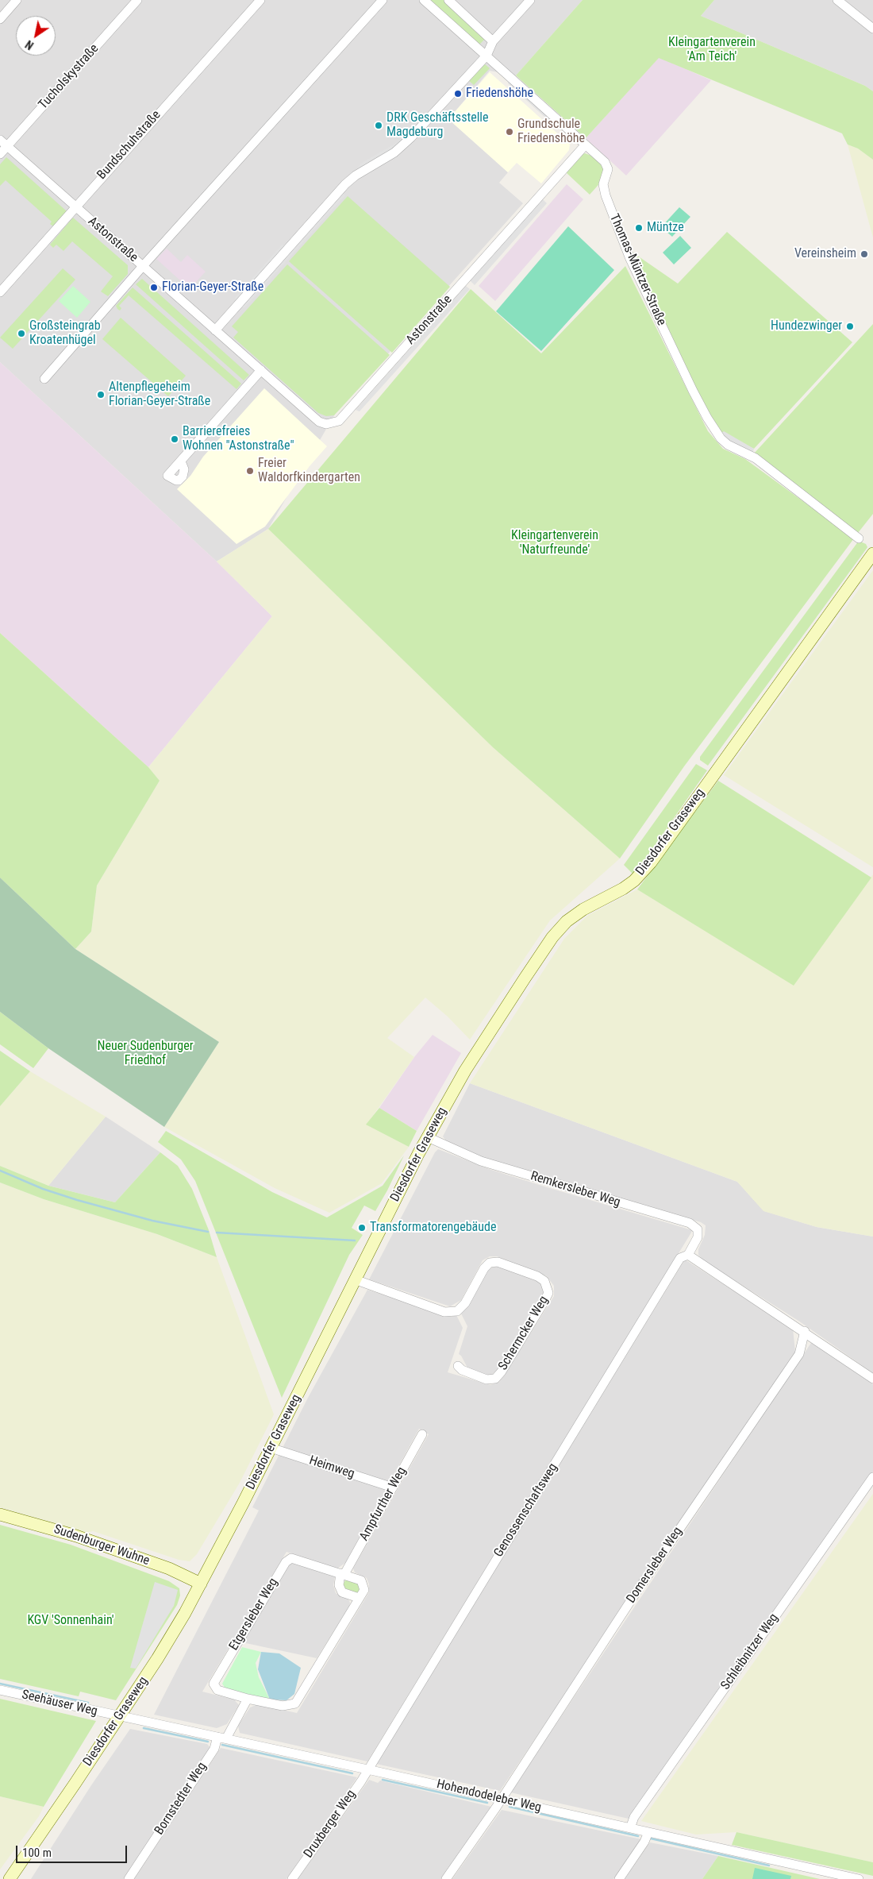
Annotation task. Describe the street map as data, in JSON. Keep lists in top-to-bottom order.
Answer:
{
  "streets": {
    "main road": ["Diesdorfer Graseweg", "Sudenburger Wuhne"],
    "street": [
      "Tucholskystraße",
      "Bundschuhstraße",
      "Astonstraße",
      "Thomas-Müntzer-Straße",
      "Remkersleber Weg",
      "Schermcker Weg",
      "Heimweg",
      "Ampfurther Weg",
      "Genossenschaftsweg",
      "Domersleber Weg",
      "Etgersleber Weg",
      "Schleibnitzer Weg",
      "Seehäuser Weg",
      "Hohendodeleber Weg",
      "Bornstedter Weg",
      "Druxberger Weg"
    ]
  },
  "crossings": [
    ["Tucholskystraße", "Astonstraße"],
    ["Bundschuhstraße", "Astonstraße"],
    ["Astonstraße", "Thomas-Müntzer-Straße"],
    ["Diesdorfer Graseweg", "Remkersleber Weg"],
    ["Diesdorfer Graseweg", "Schermcker Weg"],
    ["Diesdorfer Graseweg", "Heimweg"],
    ["Diesdorfer Graseweg", "Sudenburger Wuhne"],
    ["Diesdorfer Graseweg", "Seehäuser Weg"],
    ["Diesdorfer Graseweg", "Hohendodeleber Weg"],
    ["Remkersleber Weg", "Genossenschaftsweg"],
    ["Heimweg", "Ampfurther Weg"],
    ["Ampfurther Weg", "Etgersleber Weg"],
    ["Genossenschaftsweg", "Hohendodeleber Weg"],
    ["Genossenschaftsweg", "Druxberger Weg"],
    ["Domersleber Weg", "Hohendodeleber Weg"],
    ["Schleibnitzer Weg", "Hohendodeleber Weg"],
    ["Seehäuser Weg", "Hohendodeleber Weg"],
    ["Hohendodeleber Weg", "Bornstedter Weg"],
    ["Hohendodeleber Weg", "Druxberger Weg"]
  ],
  "parks": [
    "Kleingartenverein 'Am Teich'",
    "Kleingartenverein 'Naturfreunde'",
    "Neuer Sudenburger Friedhof",
    "KGV 'Sonnenhain'"
  ],
  "places": [
    "Friedenshöhe",
    "DRK Geschäftsstelle Magdeburg",
    "Grundschule Friedenshöhe",
    "Müntze",
    "Vereinsheim",
    "Florian-Geyer-Straße",
    "Hundezwinger",
    "Großsteingrab Kroatenhügel",
    "Altenpflegeheim Florian-Geyer-Straße",
    "Barrierefreies Wohnen \"Astonstraße\"",
    "Freier Waldorfkindergarten",
    "Transformatorengebäude"
  ],
  "scale_bar": "100 m",
  "north": "bottom left"
}
